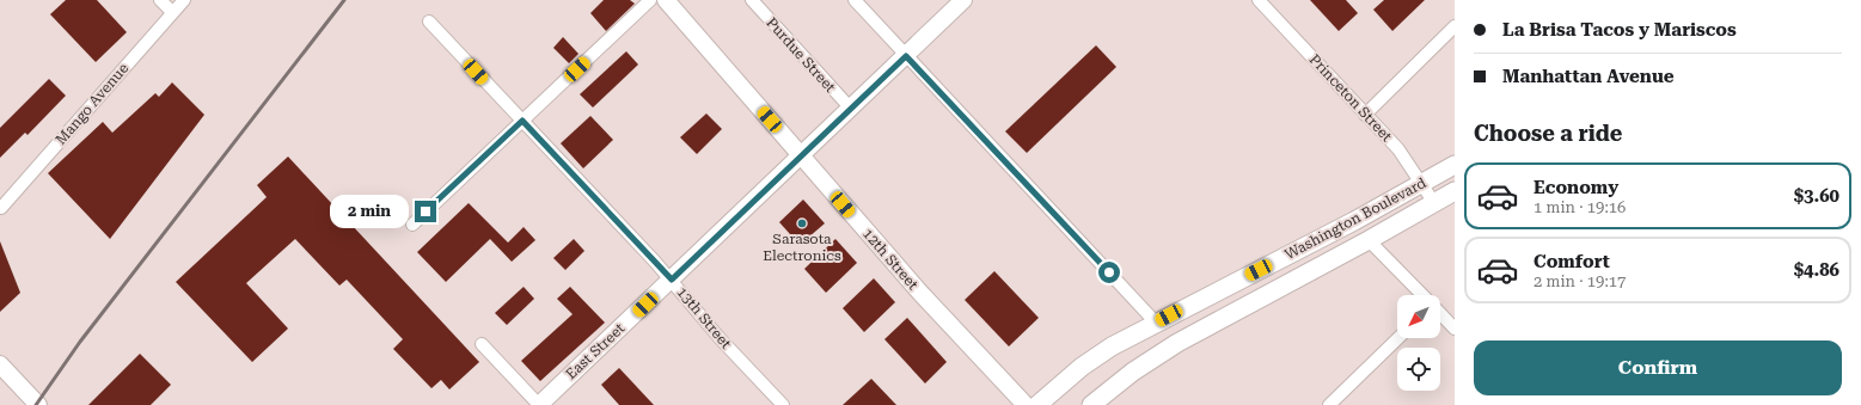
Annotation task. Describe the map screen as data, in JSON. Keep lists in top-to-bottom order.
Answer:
{
  "streets": {
    "main road": ["Washington Boulevard"],
    "street": [
      "Purdue Street",
      "Princeton Street",
      "Mango Avenue",
      "12th Street",
      "13th Street",
      "East Street"
    ]
  },
  "crossings": [
    ["Purdue Street", "East Street"],
    ["Princeton Street", "Washington Boulevard"],
    ["12th Street", "East Street"],
    ["13th Street", "East Street"]
  ],
  "places": ["Sarasota Electronics"],
  "north": "bottom left",
  "page": {
    "banner": ["La Brisa Tacos y Mariscos", "Manhattan Avenue"],
    "heading": "Choose a ride",
    "list": [
      {
        "name": "Economy",
        "note": "1 min · 19:16",
        "value": "$3.60"
      },
      {
        "name": "Comfort",
        "note": "2 min · 19:17",
        "value": "$4.86"
      }
    ],
    "bubble": "2 min",
    "buttons": "Confirm"
  }
}
